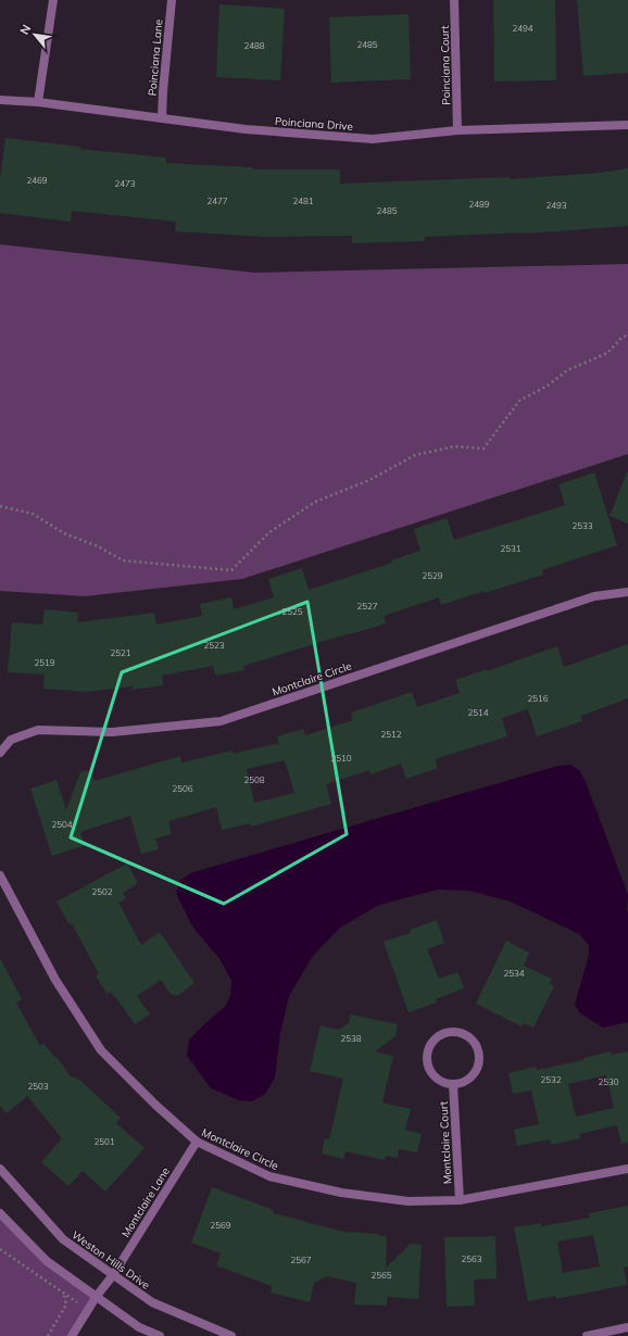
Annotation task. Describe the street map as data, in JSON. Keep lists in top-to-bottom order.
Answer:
{
  "streets": {
    "street": [
      "Poinciana Lane",
      "Poinciana Court",
      "Poinciana Drive",
      "Montclaire Circle",
      "Montclaire Court",
      "Montclaire Lane",
      "Weston Hills Drive"
    ]
  },
  "crossings": [
    ["Poinciana Lane", "Poinciana Drive"],
    ["Poinciana Court", "Poinciana Drive"],
    ["Montclaire Circle", "Montclaire Court"],
    ["Montclaire Circle", "Montclaire Lane"],
    ["Montclaire Lane", "Weston Hills Drive"]
  ],
  "house_numbers": [
    "2494",
    "2485",
    "2488",
    "2469",
    "2473",
    "2477",
    "2481",
    "2489",
    "2493",
    "2485",
    "2533",
    "2531",
    "2529",
    "2527",
    "2525",
    "2523",
    "2521",
    "2519",
    "2516",
    "2514",
    "2512",
    "2510",
    "2508",
    "2506",
    "2504",
    "2502",
    "2534",
    "2538",
    "2532",
    "2530",
    "2503",
    "2501",
    "2569",
    "2563",
    "2567",
    "2565"
  ],
  "north": "top left"
}
